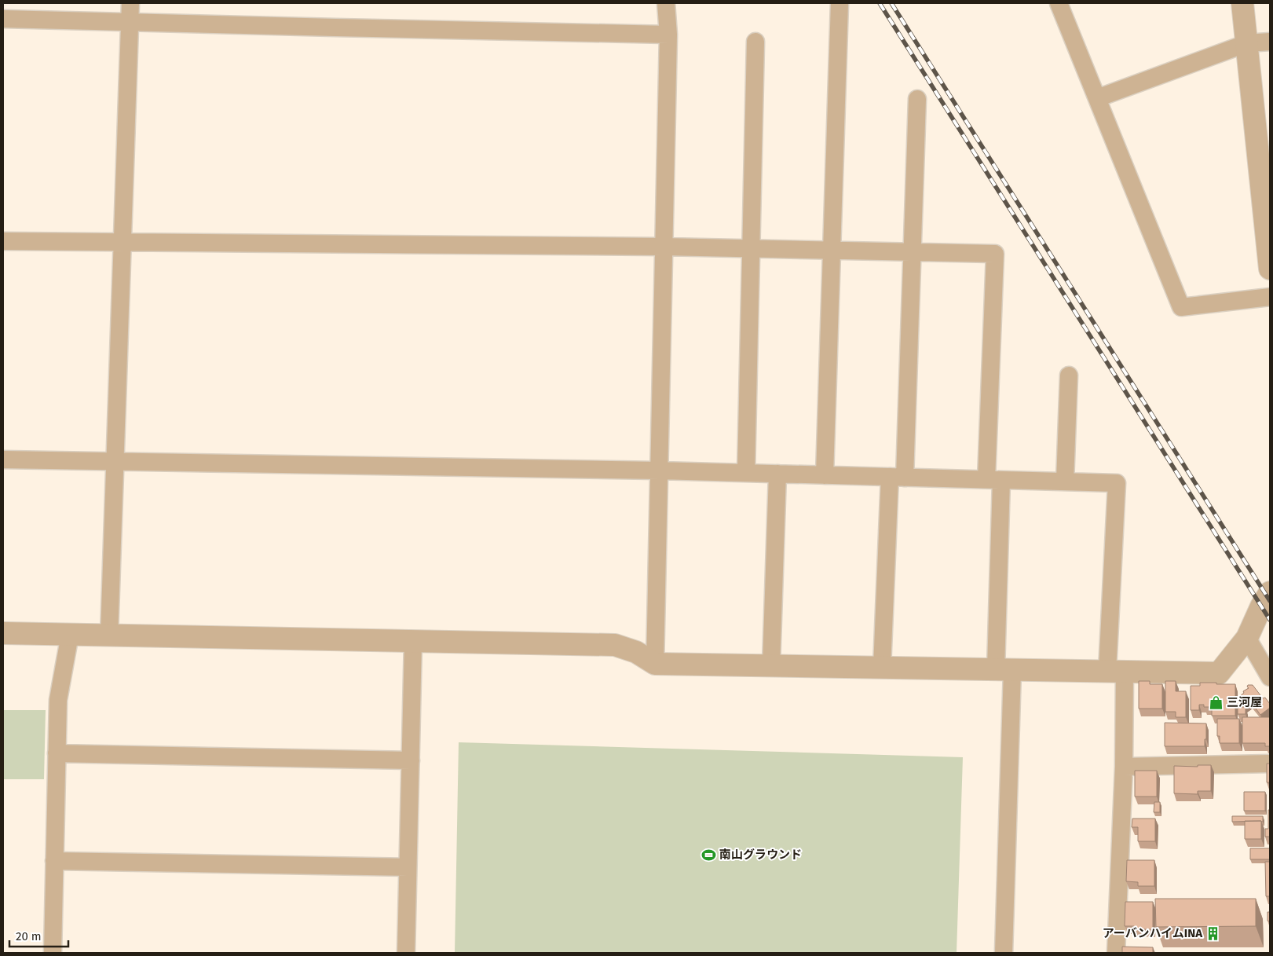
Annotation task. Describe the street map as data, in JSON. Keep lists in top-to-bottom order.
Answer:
{
  "places": {
    "shop": ["三河屋"],
    "sports": ["南山グラウンド"],
    "building": ["アーバンハイムINA"]
  },
  "scale_bar": "20 m"
}
